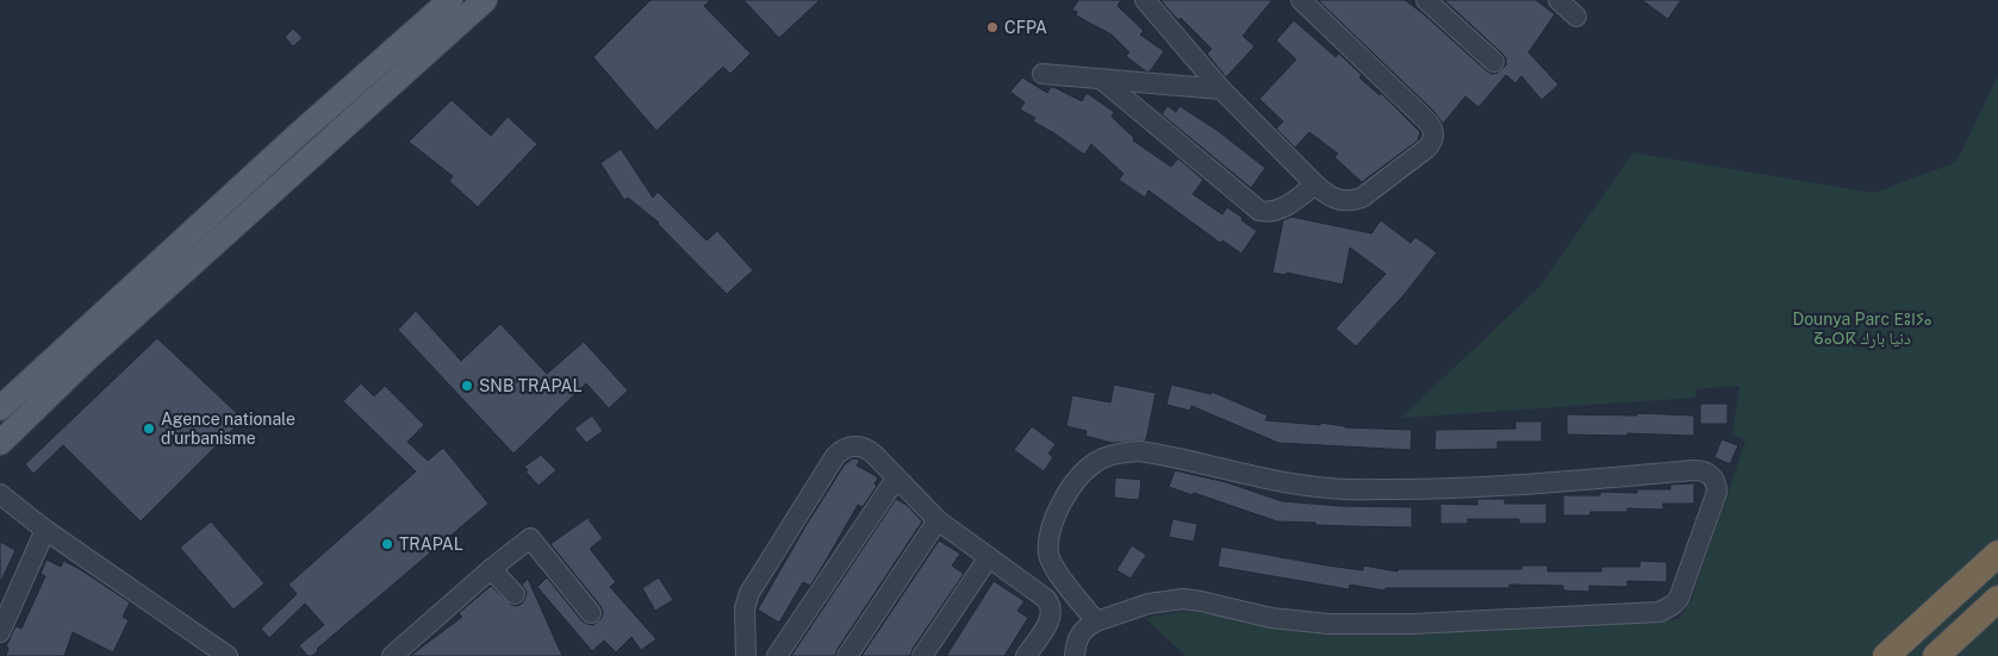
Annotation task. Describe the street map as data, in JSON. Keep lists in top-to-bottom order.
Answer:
{
  "parks": ["Dounya Parc ⴹⵓⵏⵢⴰ ⵒⴰⵔⴽ دنيا بارك"],
  "places": [
    "CFPA",
    "SNB TRAPAL",
    "Agence nationale d'urbanisme",
    "TRAPAL"
  ]
}
